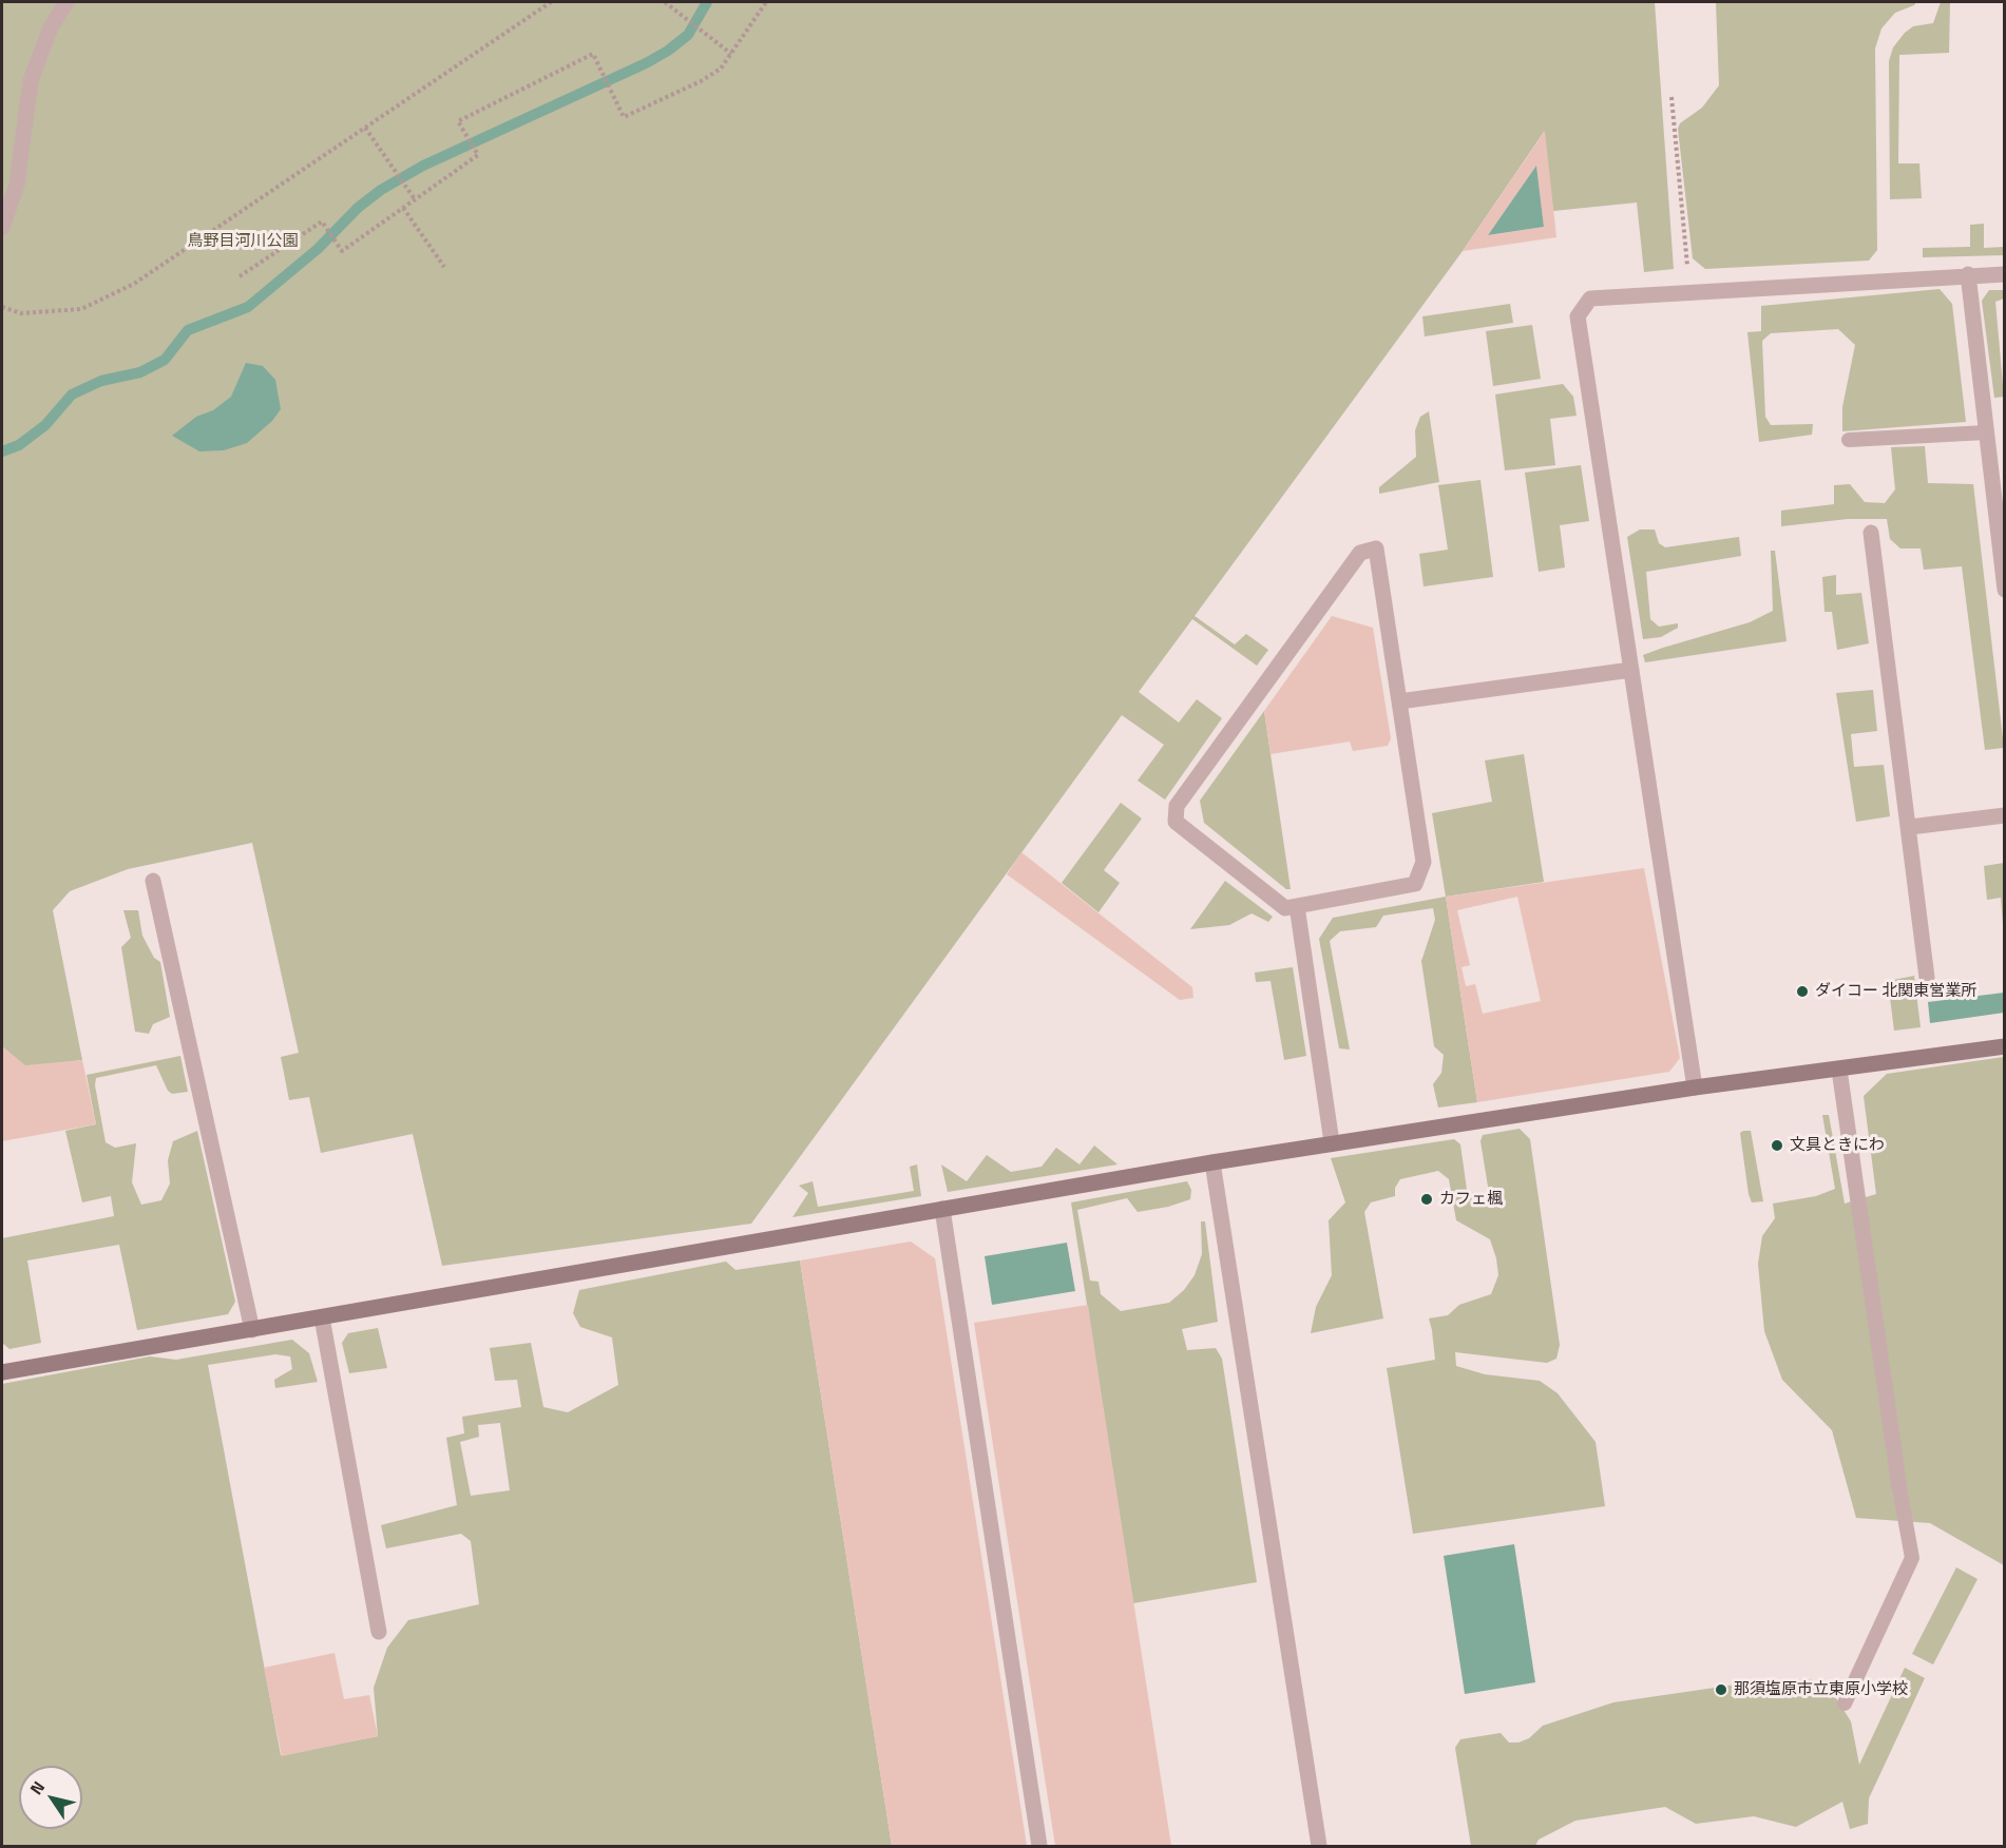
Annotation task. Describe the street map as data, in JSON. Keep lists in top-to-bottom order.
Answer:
{
  "parks": ["鳥野目河川公園"],
  "places": [
    "ダイコー 北関東営業所",
    "文具ときにわ",
    "カフェ楓",
    "那須塩原市立東原小学校"
  ],
  "north": "top left"
}
